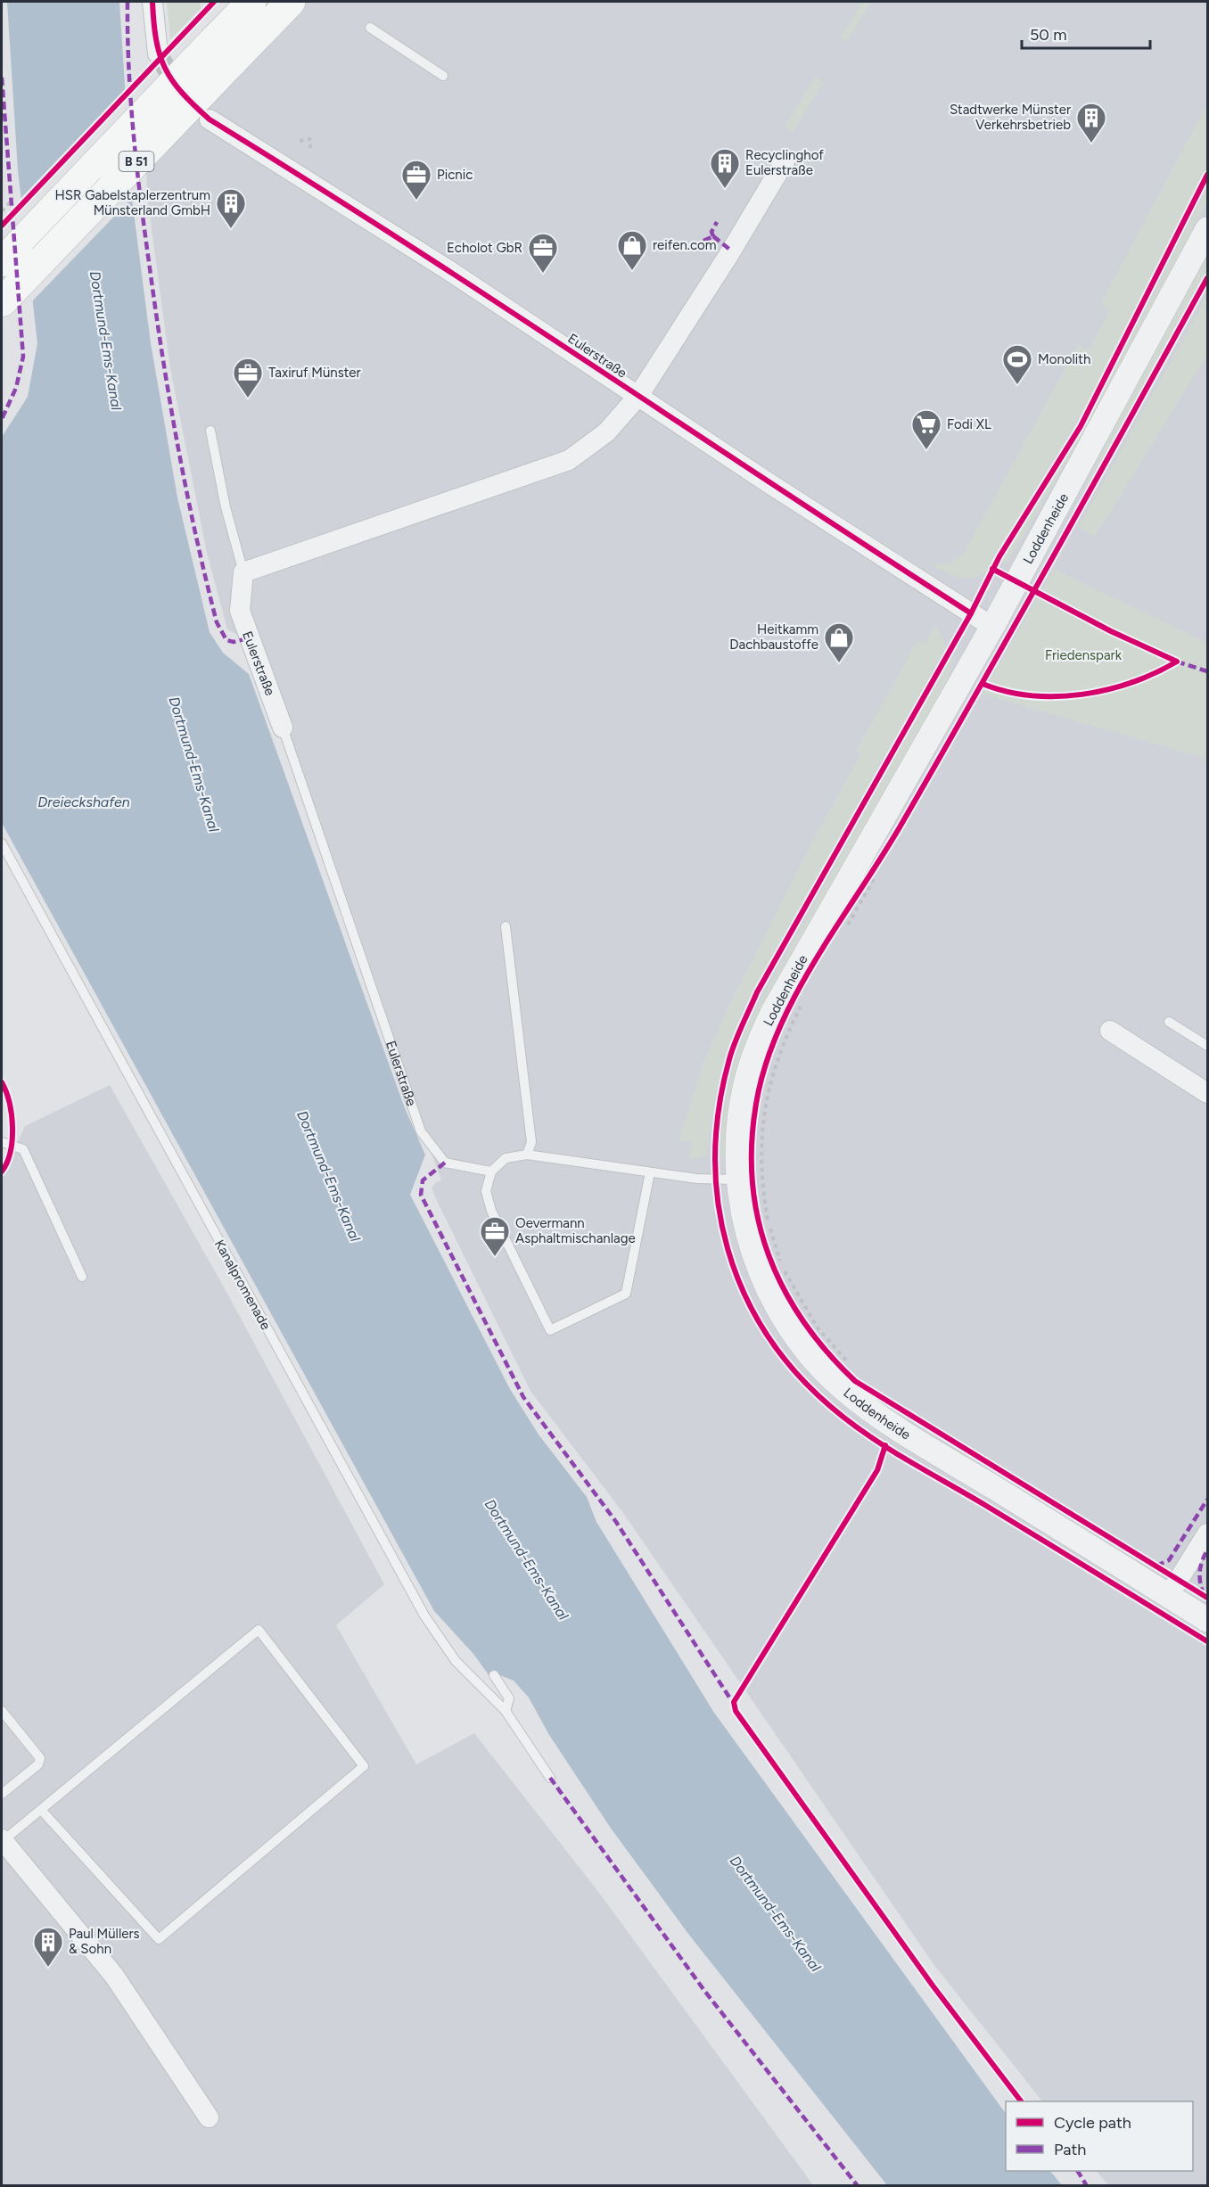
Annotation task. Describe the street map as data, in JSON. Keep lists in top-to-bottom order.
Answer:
{
  "streets": {
    "highway": ["B 51"],
    "street": ["Eulerstraße", "Loddenheide"],
    "lane": ["Kanalpromenade"]
  },
  "crossings": [
    ["Eulerstraße", "Loddenheide"]
  ],
  "water": ["Dortmund-Ems-Kanal", "Dreieckshafen"],
  "parks": ["Friedenspark"],
  "places": {
    "building": [
      "Stadtwerke Münster Verkehrsbetrieb",
      "Recyclinghof Eulerstraße",
      "HSR Gabelstaplerzentrum Münsterland GmbH",
      "Paul Müllers & Sohn"
    ],
    "office": [
      "Picnic",
      "Echolot GbR",
      "Taxiruf Münster",
      "Oevermann Asphaltmischanlage"
    ],
    "shop": ["reifen.com", "Heitkamm Dachbaustoffe"],
    "sports": ["Monolith"],
    "supermarket": ["Fodi XL"]
  },
  "legend": ["Cycle path", "Path"],
  "scale_bar": "50 m"
}
